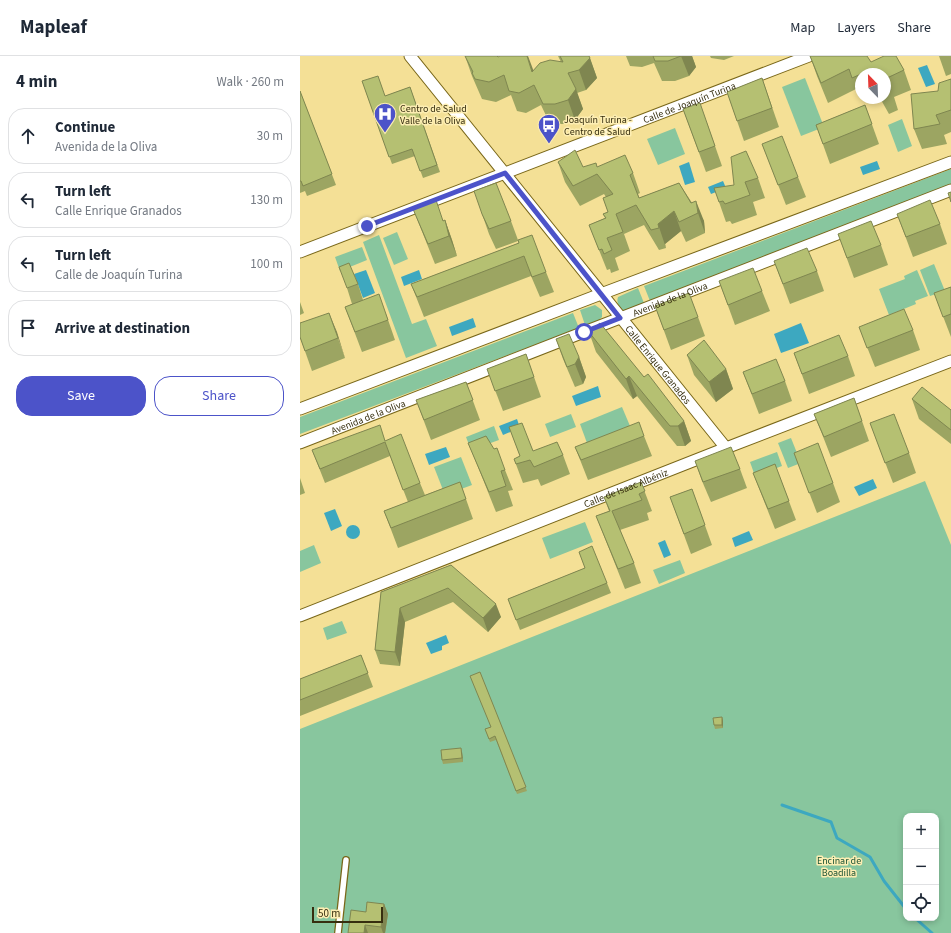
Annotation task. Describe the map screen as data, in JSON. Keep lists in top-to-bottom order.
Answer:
{
  "streets": {
    "street": [
      "Calle de Joaquín Turina",
      "Avenida de la Oliva",
      "Calle Enrique Granados",
      "Calle de Isaac Albéniz"
    ]
  },
  "crossings": [
    ["Calle de Joaquín Turina", "Calle Enrique Granados"],
    ["Avenida de la Oliva", "Calle Enrique Granados"],
    ["Calle Enrique Granados", "Calle de Isaac Albéniz"]
  ],
  "parks": ["Encinar de Boadilla"],
  "places": {
    "hospital": ["Centro de Salud Valle de la Oliva"],
    "bus stop": ["Joaquín Turina - Centro de Salud"]
  },
  "scale_bar": "50 m",
  "north": "top left",
  "page": {
    "header": "Mapleaf",
    "nav": ["Map", "Layers", "Share"],
    "heading": ["4 min", "Walk · 260 m"],
    "list": [
      ["Continue", "Avenida de la Oliva", "30 m"],
      ["Turn left", "Calle Enrique Granados", "130 m"],
      ["Turn left", "Calle de Joaquín Turina", "100 m"],
      "Arrive at destination"
    ],
    "buttons": ["Save", "Share"],
    "map_buttons": ["+", "−"],
    "scale": "50 m"
  }
}
